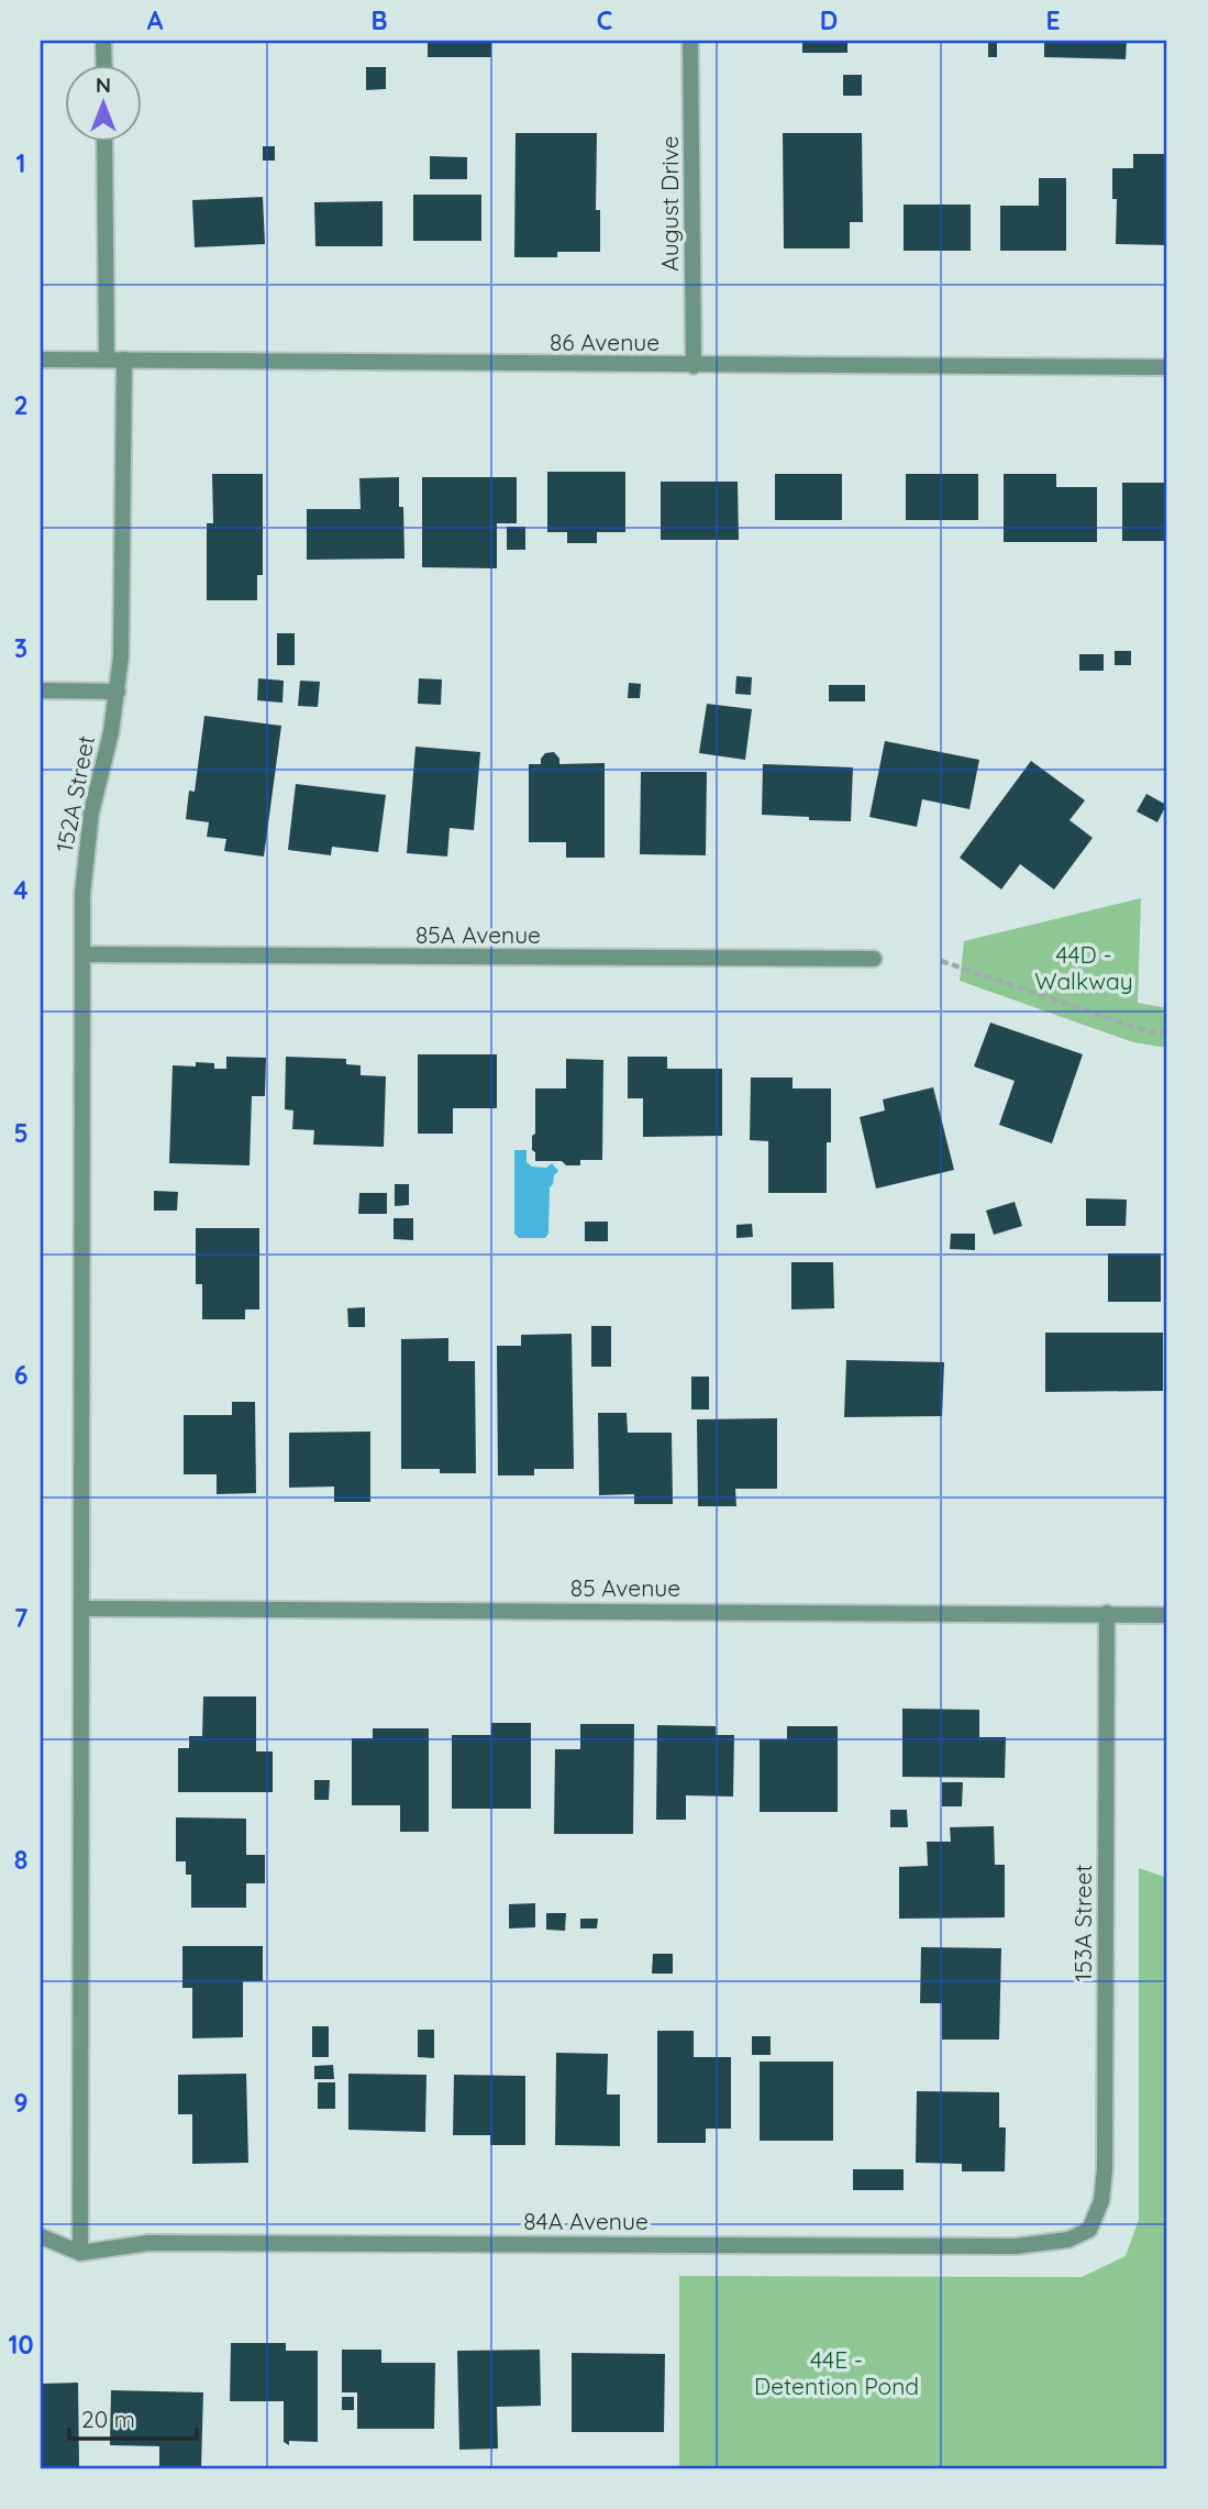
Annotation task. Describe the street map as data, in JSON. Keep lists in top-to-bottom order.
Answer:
{
  "streets": {
    "street": [
      "August Drive",
      "86 Avenue",
      "152A Street",
      "85A Avenue",
      "85 Avenue",
      "153A Street",
      "84A Avenue"
    ]
  },
  "crossings": [
    ["August Drive", "86 Avenue"],
    ["86 Avenue", "152A Street"],
    ["152A Street", "85A Avenue"],
    ["152A Street", "85 Avenue"],
    ["152A Street", "84A Avenue"],
    ["85 Avenue", "153A Street"],
    ["153A Street", "84A Avenue"]
  ],
  "parks": ["44D - Walkway", "44E - Detention Pond"],
  "scale_bar": "20 m",
  "north": "top",
  "grid": {
    "columns": [
      "A",
      "B",
      "C",
      "D",
      "E"
    ],
    "rows": [
      "1",
      "2",
      "3",
      "4",
      "5",
      "6",
      "7",
      "8",
      "9",
      "10"
    ]
  }
}
